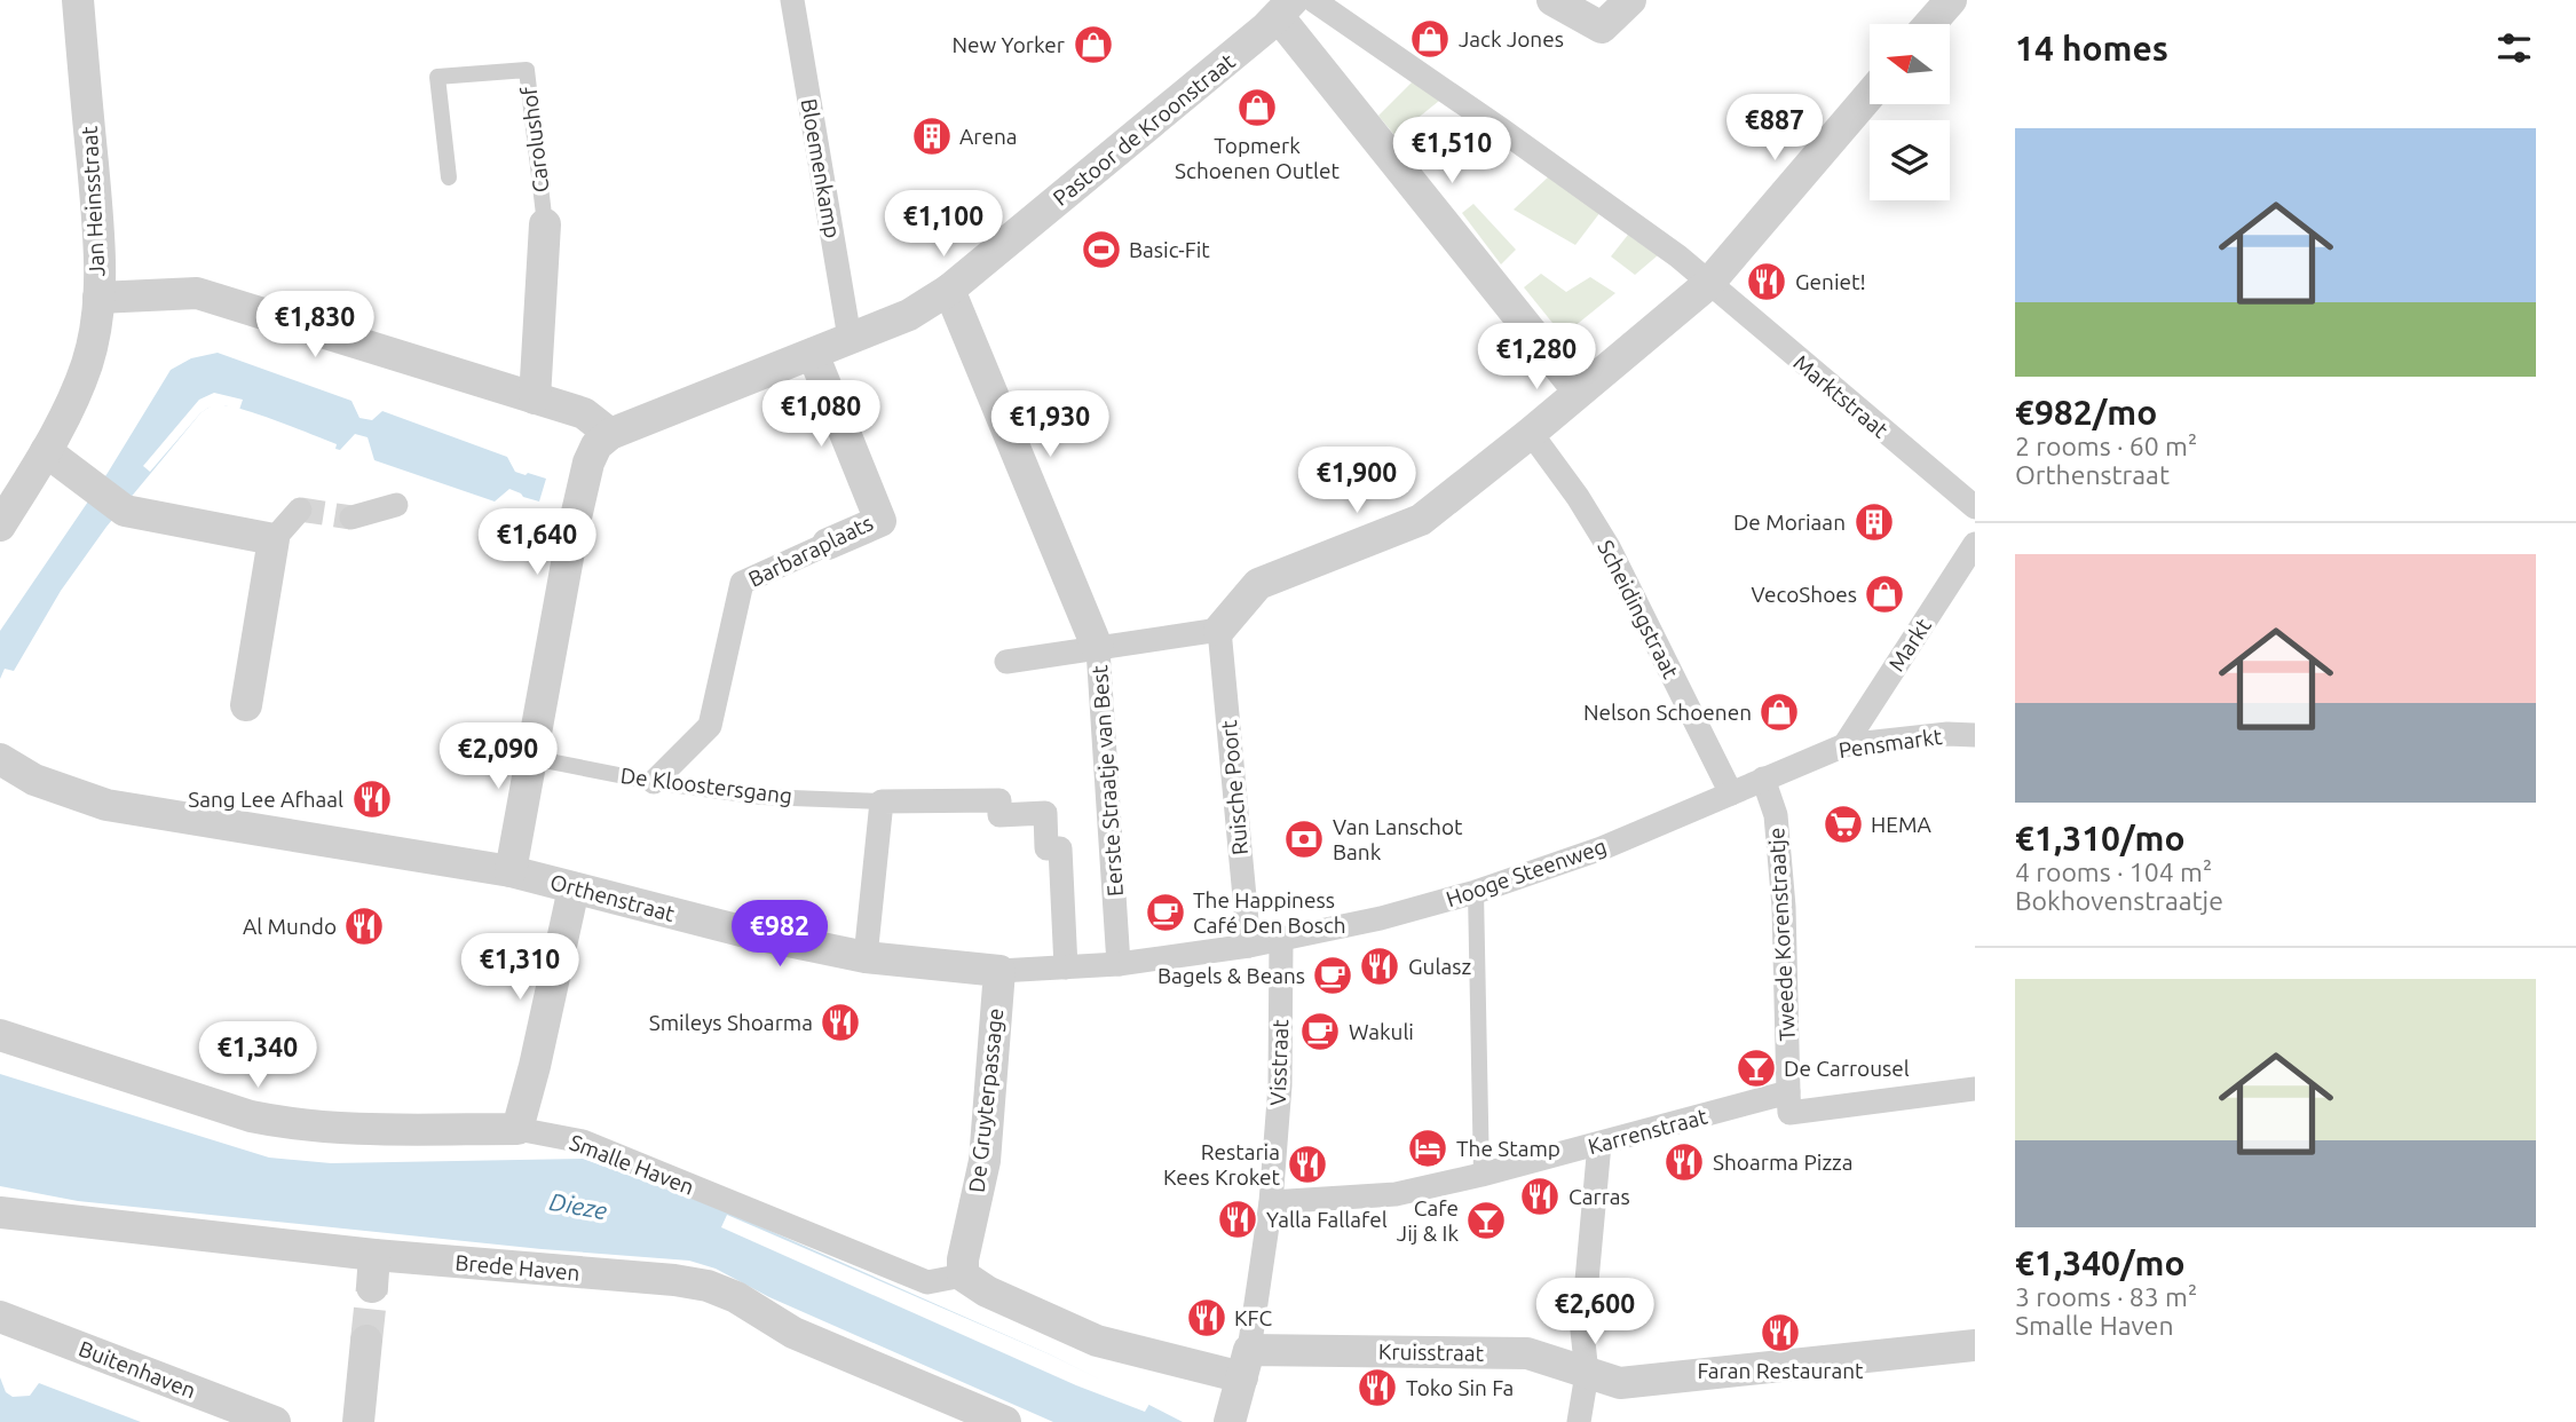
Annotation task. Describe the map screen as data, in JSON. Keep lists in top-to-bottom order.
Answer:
{
  "streets": {
    "street": [
      "Pastoor de Kroonstraat",
      "Carolushof",
      "Bloemenkamp",
      "Jan Heinsstraat",
      "Marktstraat",
      "Barbaraplaats",
      "Scheidingstraat",
      "Markt",
      "Pensmarkt",
      "Eerste Straatje van Best",
      "Ruische Poort",
      "Hooge Steenweg",
      "Orthenstraat",
      "Tweede Korenstraatje",
      "Visstraat",
      "De Gruyterpassage",
      "Karrenstraat",
      "Smalle Haven",
      "Brede Haven",
      "Kruisstraat",
      "Buitenhaven"
    ],
    "lane": ["De Kloostersgang"]
  },
  "crossings": [
    ["Pastoor de Kroonstraat", "Bloemenkamp"],
    ["Pastoor de Kroonstraat", "Barbaraplaats"],
    ["Pastoor de Kroonstraat", "Eerste Straatje van Best"],
    ["Barbaraplaats", "De Kloostersgang"],
    ["Scheidingstraat", "Hooge Steenweg"],
    ["Markt", "Pensmarkt"],
    ["Pensmarkt", "Hooge Steenweg"],
    ["Pensmarkt", "Tweede Korenstraatje"],
    ["Eerste Straatje van Best", "Orthenstraat"],
    ["Ruische Poort", "Orthenstraat"],
    ["Hooge Steenweg", "Orthenstraat"],
    ["Hooge Steenweg", "Tweede Korenstraatje"],
    ["Hooge Steenweg", "Visstraat"],
    ["Orthenstraat", "Visstraat"],
    ["Orthenstraat", "De Gruyterpassage"],
    ["Tweede Korenstraatje", "Karrenstraat"],
    ["Visstraat", "Karrenstraat"],
    ["Visstraat", "Kruisstraat"],
    ["De Gruyterpassage", "Smalle Haven"]
  ],
  "water": ["Dieze"],
  "places": {
    "shop": [
      "Jack Jones",
      "New Yorker",
      "Topmerk Schoenen Outlet",
      "VecoShoes",
      "Nelson Schoenen"
    ],
    "building": ["Arena", "De Moriaan"],
    "sports": ["Basic-Fit"],
    "restaurant": [
      "Geniet!",
      "Sang Lee Afhaal",
      "Al Mundo",
      "Gulasz",
      "Smileys Shoarma",
      "Shoarma Pizza",
      "Restaria Kees Kroket",
      "Carras",
      "Yalla Fallafel",
      "KFC",
      "Faran Restaurant",
      "Toko Sin Fa"
    ],
    "supermarket": ["HEMA"],
    "bank": ["Van Lanschot Bank"],
    "cafe": ["The Happiness Café Den Bosch", "Bagels & Beans", "Wakuli"],
    "bar": ["De Carrousel", "Cafe Jij & Ik"],
    "hotel": ["The Stamp"]
  },
  "north": "left",
  "page": {
    "heading": "14 homes",
    "price": [
      "€887",
      "€1,510",
      "€1,100",
      "€1,830",
      "€1,280",
      "€1,080",
      "€1,930",
      "€1,900",
      "€1,640",
      "€2,090",
      "€982",
      "€1,310",
      "€1,340",
      "€2,600"
    ],
    "list": [
      {
        "name": "€982/mo",
        "note": "2 rooms · 60 m² · Orthenstraat"
      },
      {
        "name": "€1,310/mo",
        "note": "4 rooms · 104 m² · Bokhovenstraatje"
      },
      {
        "name": "€1,340/mo",
        "note": "3 rooms · 83 m² · Smalle Haven"
      }
    ]
  }
}
